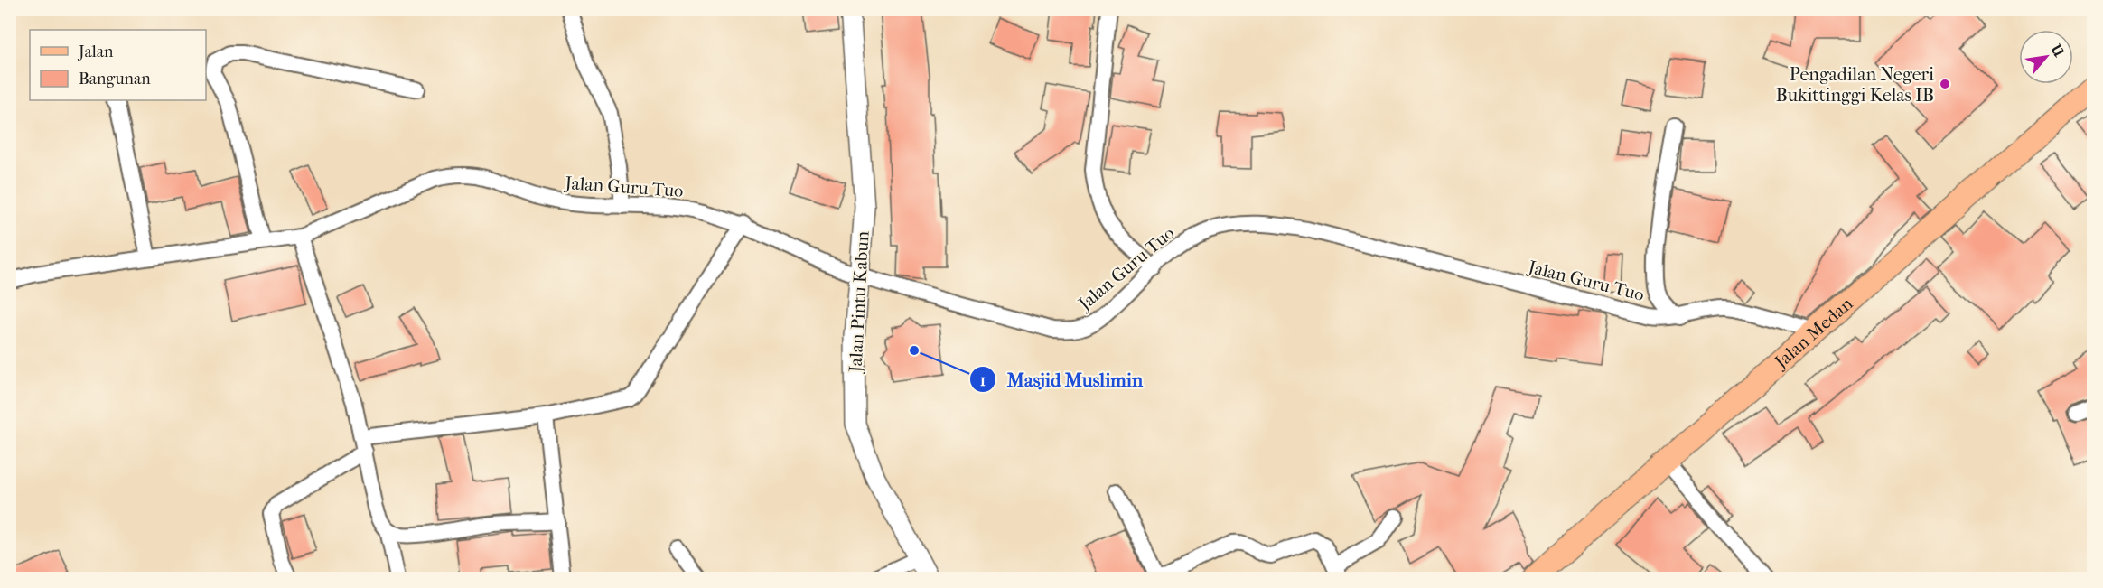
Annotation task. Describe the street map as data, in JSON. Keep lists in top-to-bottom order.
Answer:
{
  "streets": {
    "main road": ["Jalan Medan"],
    "street": ["Jalan Guru Tuo", "Jalan Pintu Kabun"]
  },
  "crossings": [
    ["Jalan Guru Tuo", "Jalan Pintu Kabun"],
    ["Jalan Guru Tuo", "Jalan Medan"]
  ],
  "places": ["Pengadilan Negeri Bukittinggi Kelas IB", "Masjid Muslimin"],
  "legend": ["Jalan", "Bangunan"],
  "north": "top right"
}
